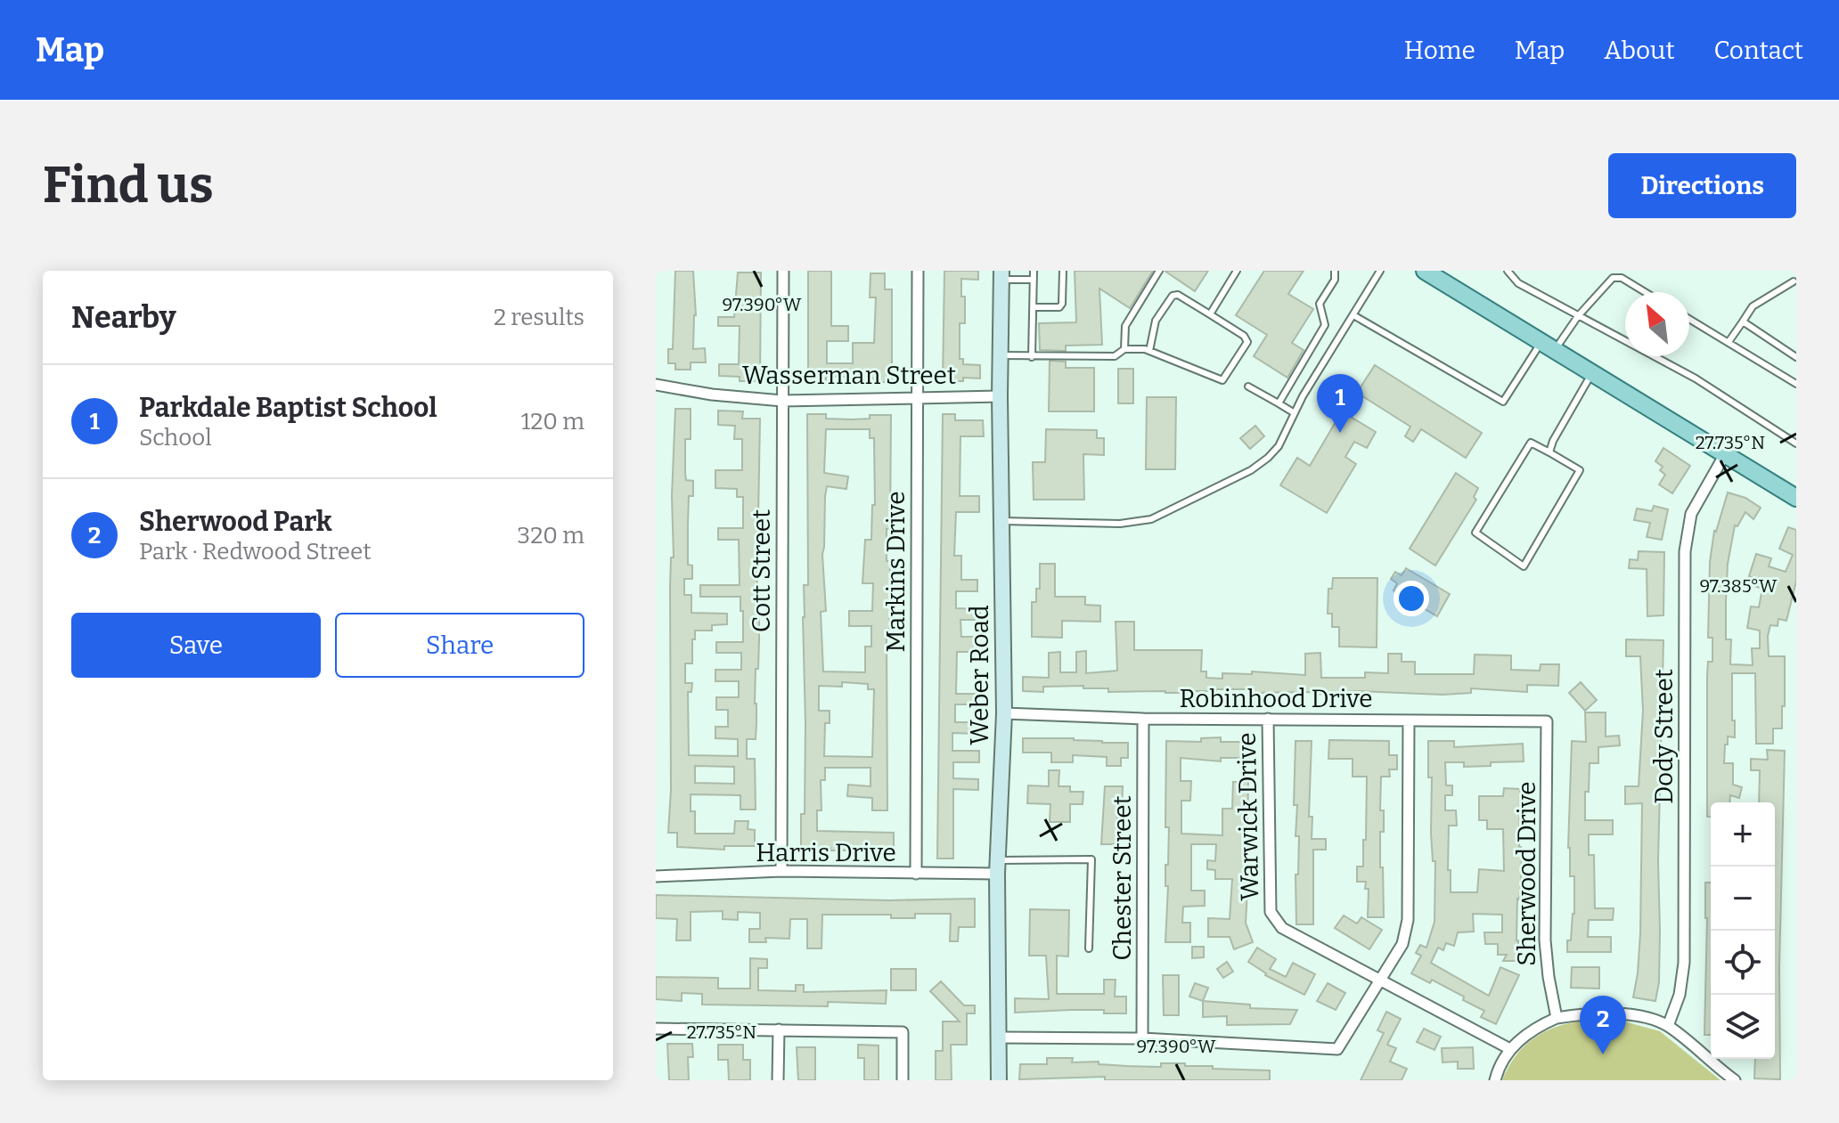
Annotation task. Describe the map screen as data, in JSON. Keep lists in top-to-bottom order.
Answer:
{
  "streets": {
    "main road": ["Weber Road"],
    "street": [
      "Wasserman Street",
      "Cott Street",
      "Markins Drive",
      "Robinhood Drive",
      "Dody Street",
      "Warwick Drive",
      "Harris Drive",
      "Sherwood Drive",
      "Chester Street"
    ]
  },
  "crossings": [
    ["Wasserman Street", "Cott Street"],
    ["Wasserman Street", "Markins Drive"],
    ["Wasserman Street", "Weber Road"],
    ["Cott Street", "Harris Drive"],
    ["Markins Drive", "Harris Drive"],
    ["Weber Road", "Robinhood Drive"],
    ["Weber Road", "Harris Drive"],
    ["Robinhood Drive", "Warwick Drive"],
    ["Robinhood Drive", "Sherwood Drive"],
    ["Robinhood Drive", "Chester Street"]
  ],
  "north": "top left",
  "page": {
    "header": "Map",
    "nav": [
      "Home",
      "Map",
      "About",
      "Contact"
    ],
    "buttons": [
      "Directions",
      ["Save", "Share"]
    ],
    "title": "Find us",
    "heading": ["Nearby", "2 results"],
    "list": [
      {
        "mark": "1",
        "name": "Parkdale Baptist School",
        "note": "School",
        "value": "120 m"
      },
      {
        "mark": "2",
        "name": "Sherwood Park",
        "note": "Park · Redwood Street",
        "value": "320 m"
      }
    ],
    "pins": ["1", "2"],
    "map_buttons": ["+", "−"]
  },
  "coordinates": ["97.390°W", "27.735°N", "97.385°W"]
}
